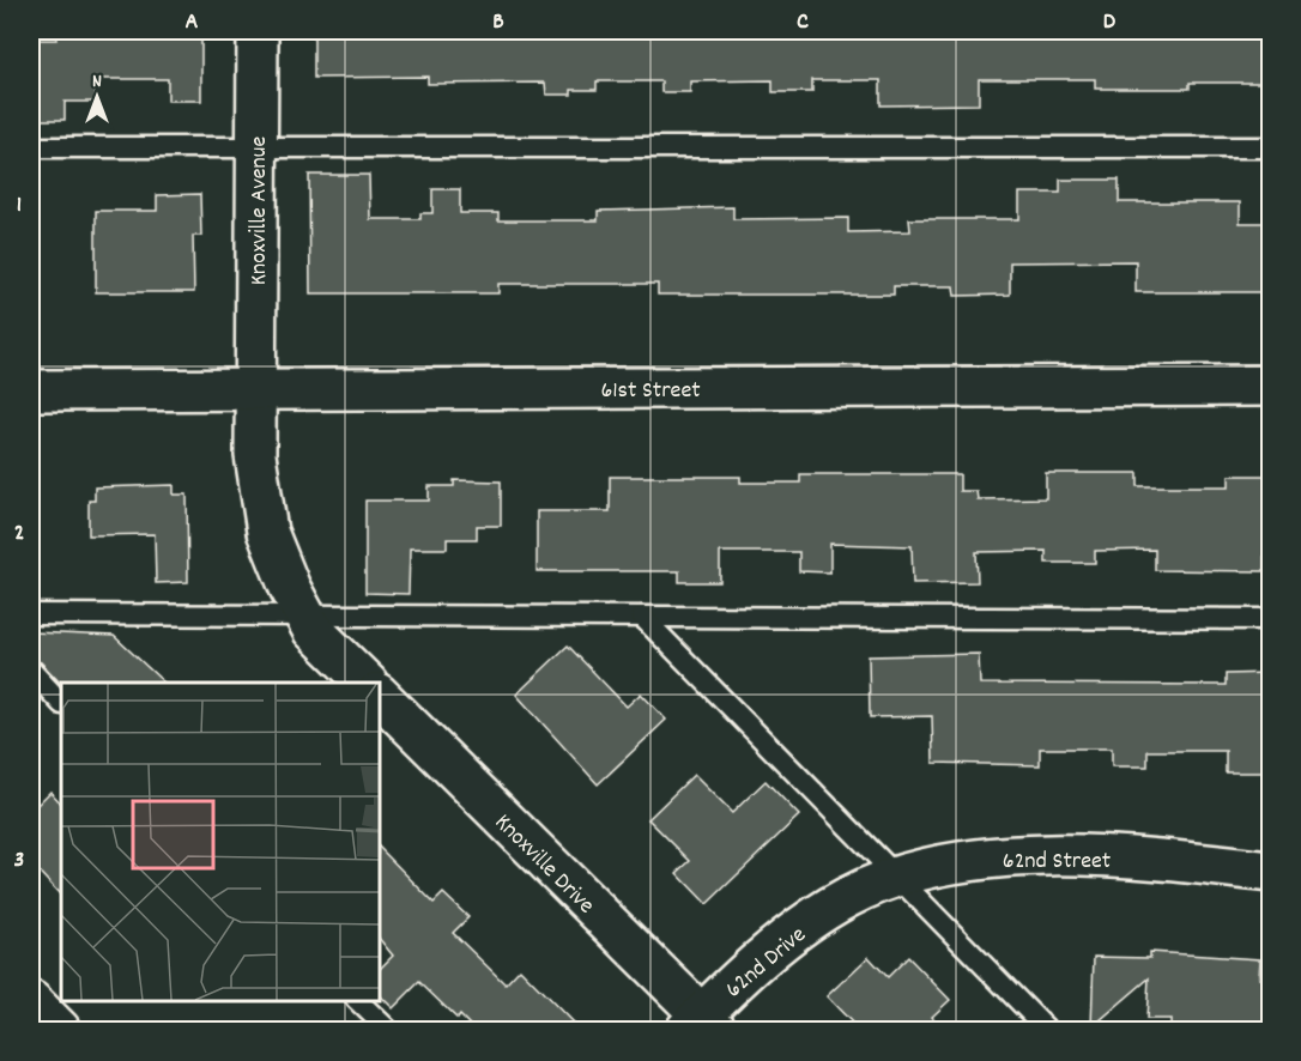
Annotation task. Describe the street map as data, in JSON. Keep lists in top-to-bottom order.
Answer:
{
  "streets": {
    "street": [
      "Knoxville Avenue",
      "61st Street",
      "62nd Street",
      "Knoxville Drive",
      "62nd Drive"
    ]
  },
  "crossings": [
    ["Knoxville Avenue", "61st Street"],
    ["62nd Street", "62nd Drive"],
    ["Knoxville Drive", "62nd Drive"]
  ],
  "north": "top",
  "grid": {
    "columns": [
      "A",
      "B",
      "C",
      "D"
    ],
    "rows": ["1", "2", "3"]
  }
}
